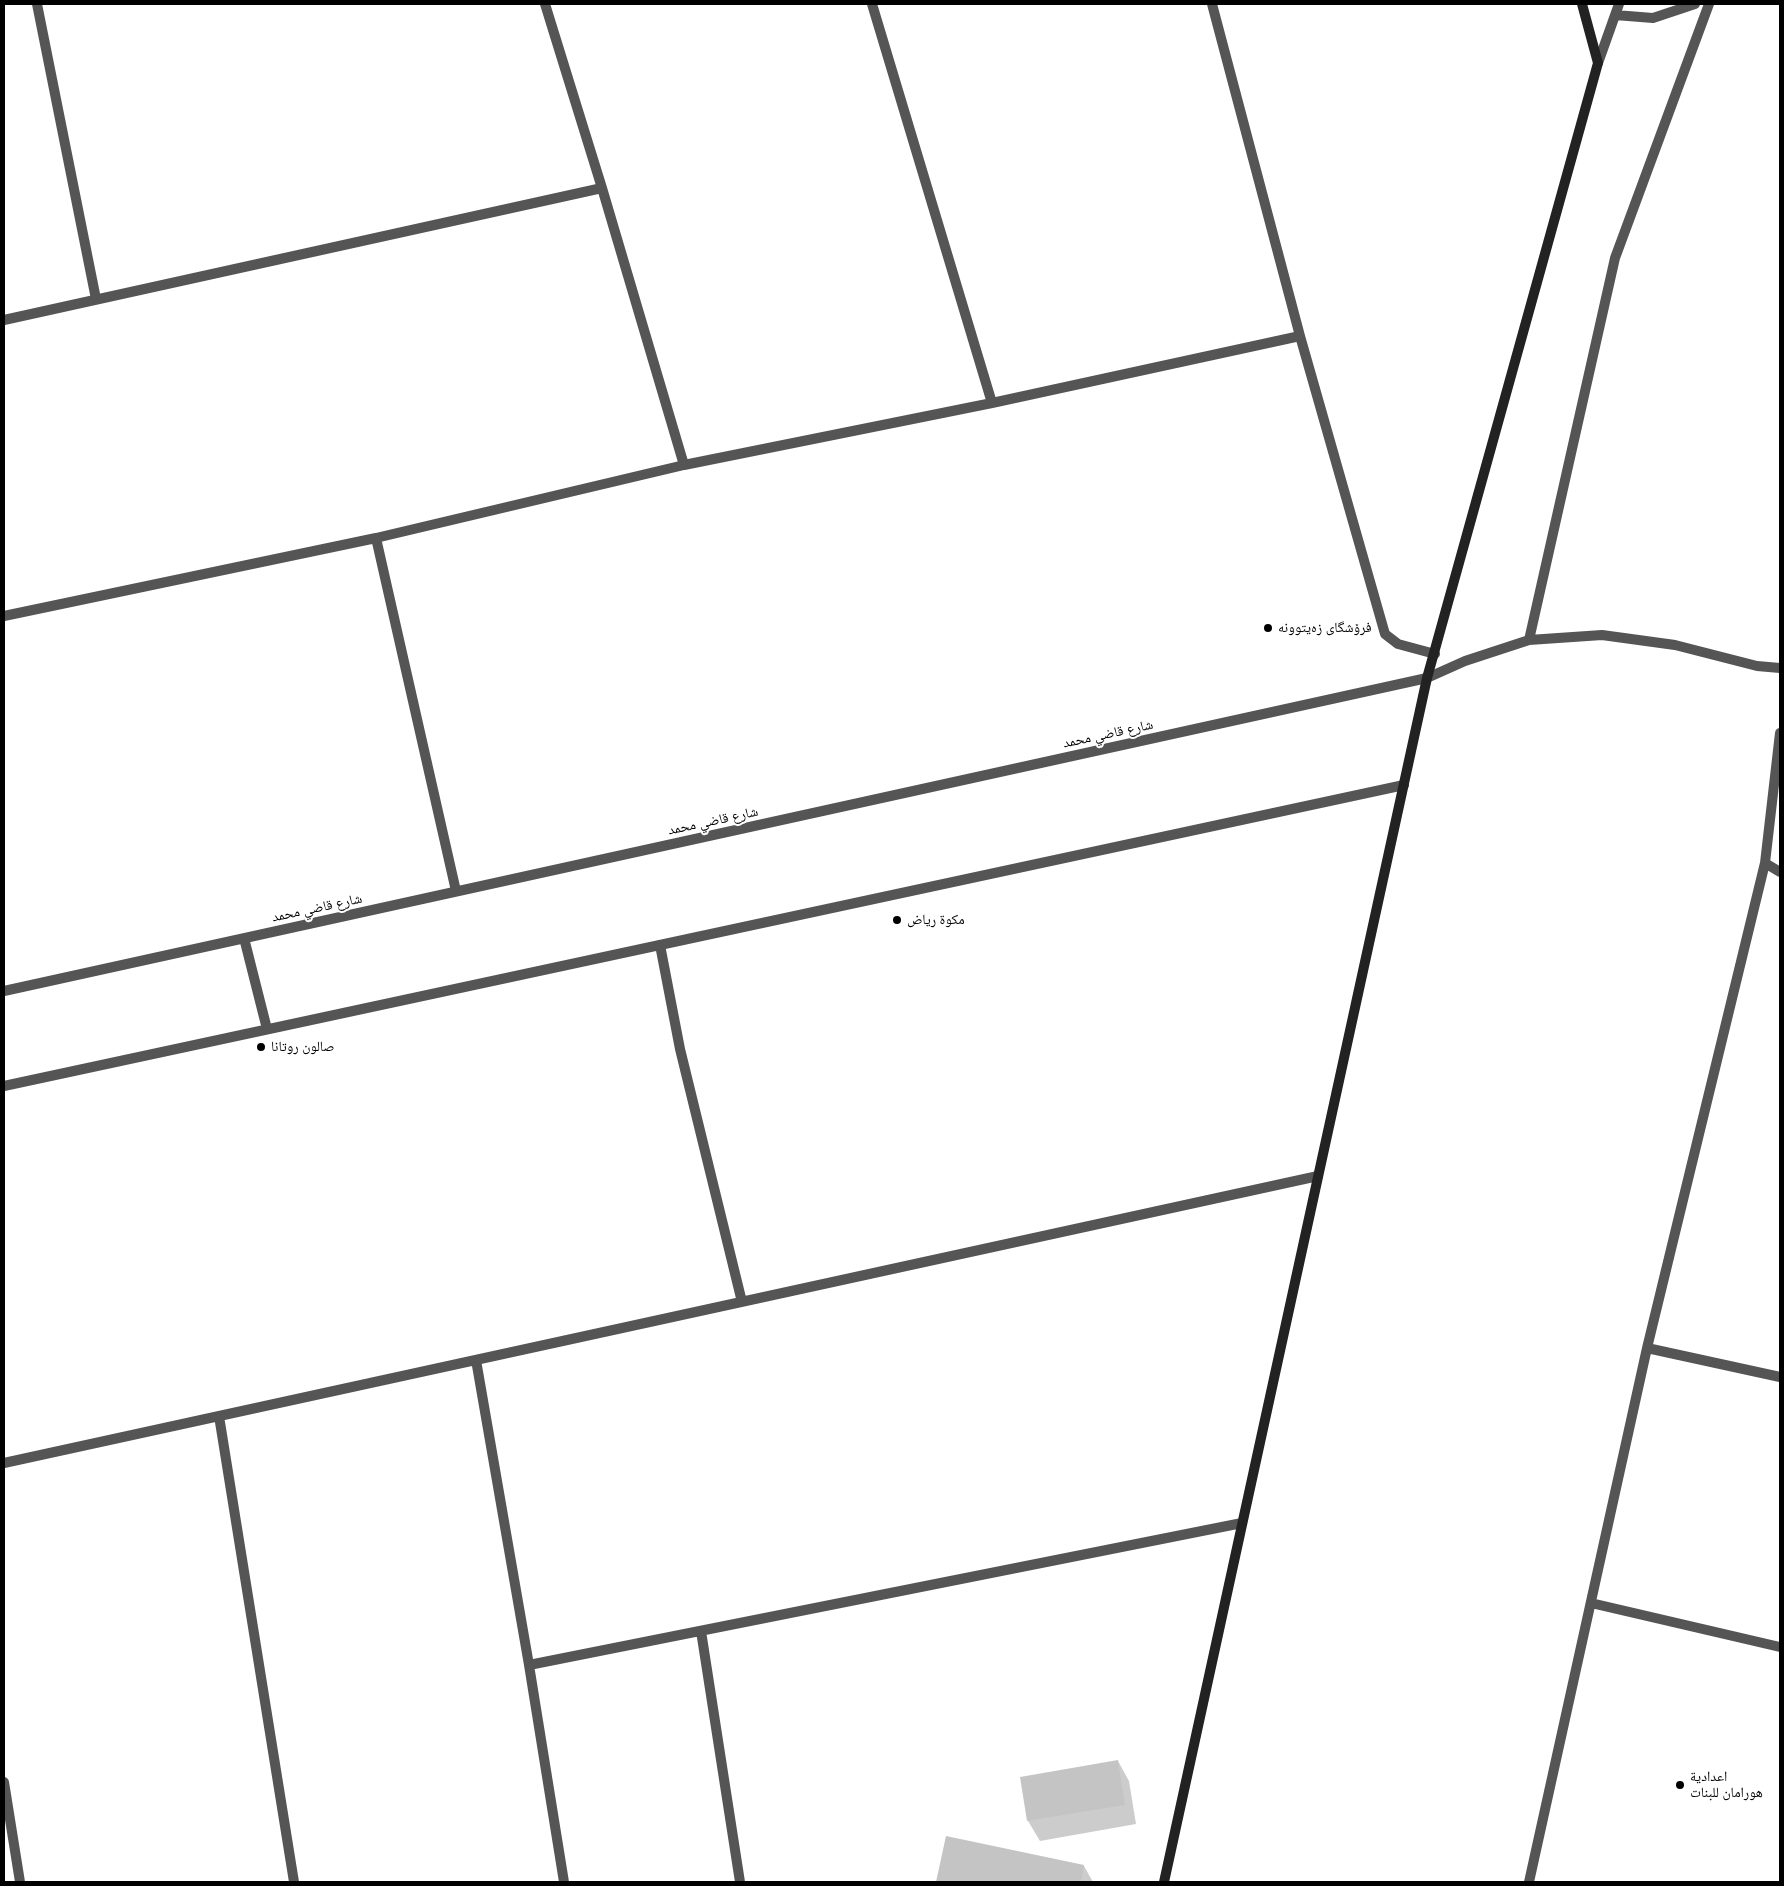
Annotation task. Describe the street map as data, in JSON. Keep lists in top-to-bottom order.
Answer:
{
  "streets": {
    "street": ["شارع قاضي محمد"]
  },
  "places": [
    "فرۆشگای زەیتوونە",
    "مكوة رياض",
    "صالون روتانا",
    "اعدادية هورامان للبنات"
  ]
}
